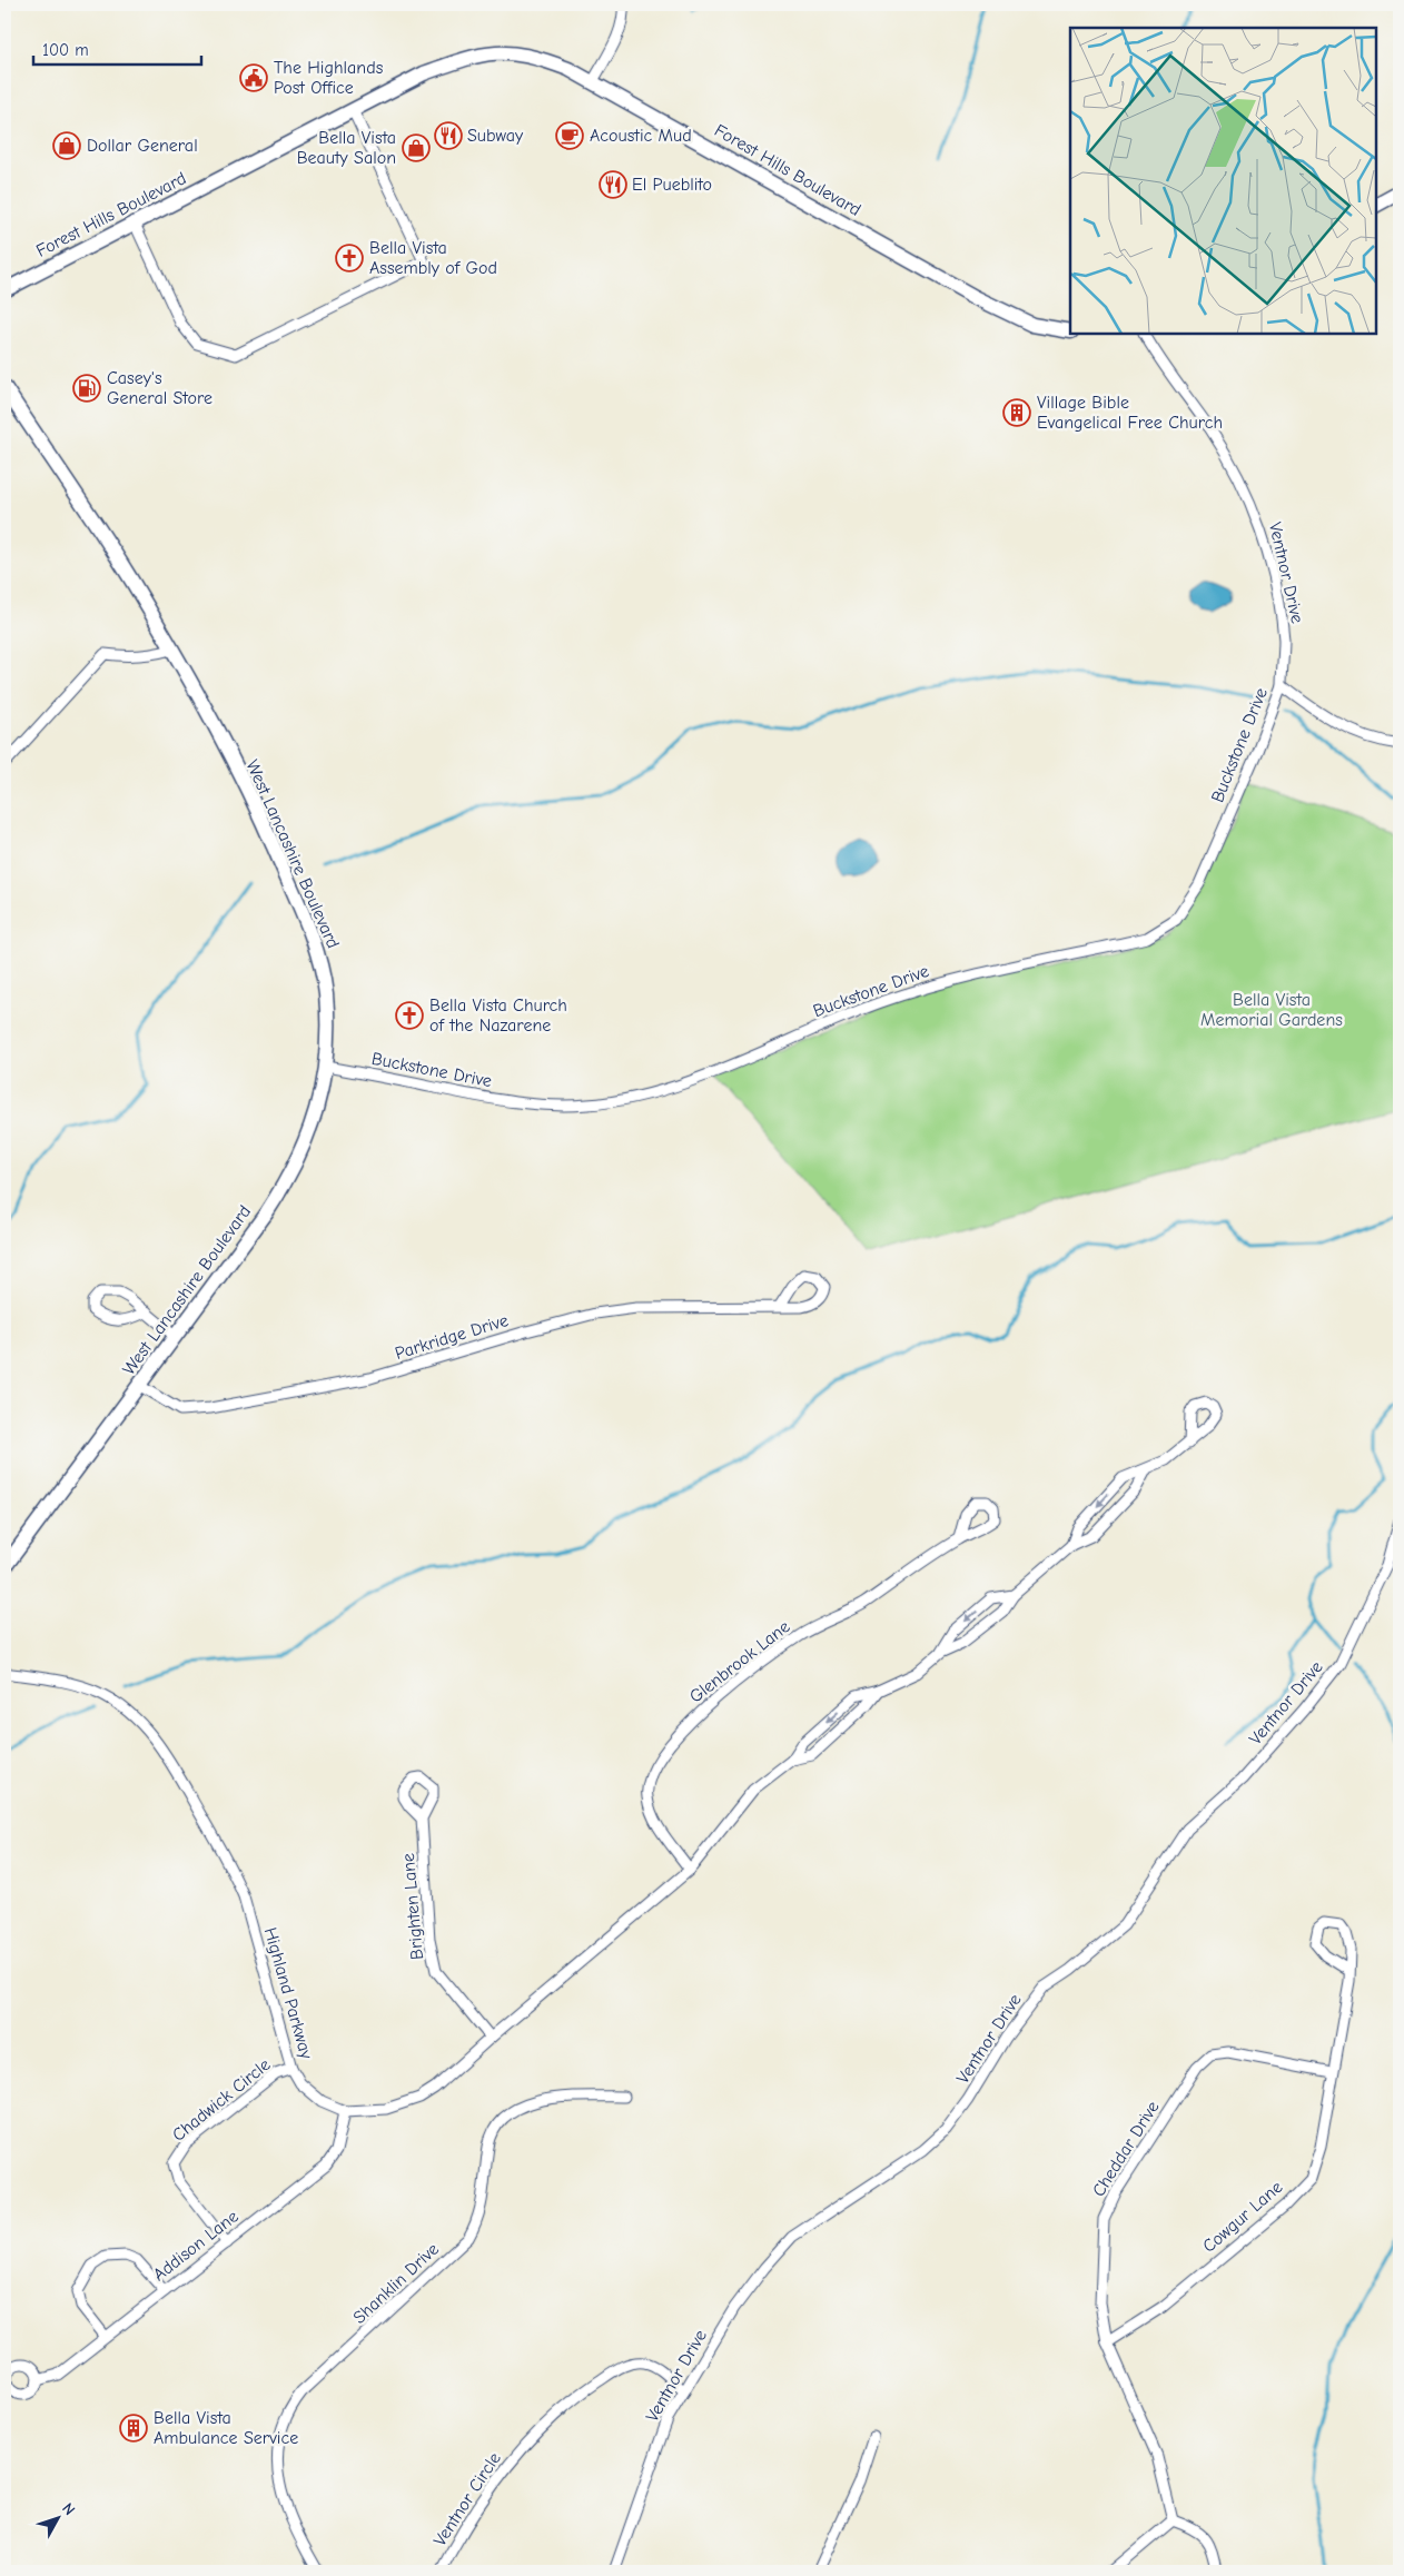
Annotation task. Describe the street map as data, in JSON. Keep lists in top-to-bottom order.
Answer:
{
  "streets": {
    "main road": ["Forest Hills Boulevard", "West Lancashire Boulevard"],
    "street": [
      "Ventnor Drive",
      "Buckstone Drive",
      "Parkridge Drive",
      "Glenbrook Lane",
      "Brighten Lane",
      "Highland Parkway",
      "Chadwick Circle",
      "Cheddar Drive",
      "Cowgur Lane",
      "Addison Lane",
      "Shanklin Drive",
      "Ventnor Circle"
    ]
  },
  "crossings": [
    ["Ventnor Drive", "Buckstone Drive"],
    ["Ventnor Drive", "Ventnor Circle"],
    ["Buckstone Drive", "West Lancashire Boulevard"],
    ["West Lancashire Boulevard", "Parkridge Drive"],
    ["Glenbrook Lane", "Highland Parkway"],
    ["Brighten Lane", "Highland Parkway"],
    ["Highland Parkway", "Chadwick Circle"],
    ["Highland Parkway", "Addison Lane"],
    ["Chadwick Circle", "Addison Lane"],
    ["Cheddar Drive", "Cowgur Lane"]
  ],
  "parks": ["Bella Vista Memorial Gardens"],
  "places": {
    "public building": ["The Highlands Post Office"],
    "restaurant": ["Subway", "El Pueblito"],
    "cafe": ["Acoustic Mud"],
    "shop": ["Dollar General", "Bella Vista Beauty Salon"],
    "church": ["Bella Vista Assembly of God", "Bella Vista Church of the Nazarene"],
    "fuel station": ["Casey's General Store"],
    "building": ["Village Bible Evangelical Free Church", "Bella Vista Ambulance Service"]
  },
  "scale_bar": "100 m",
  "north": "top right"
}
